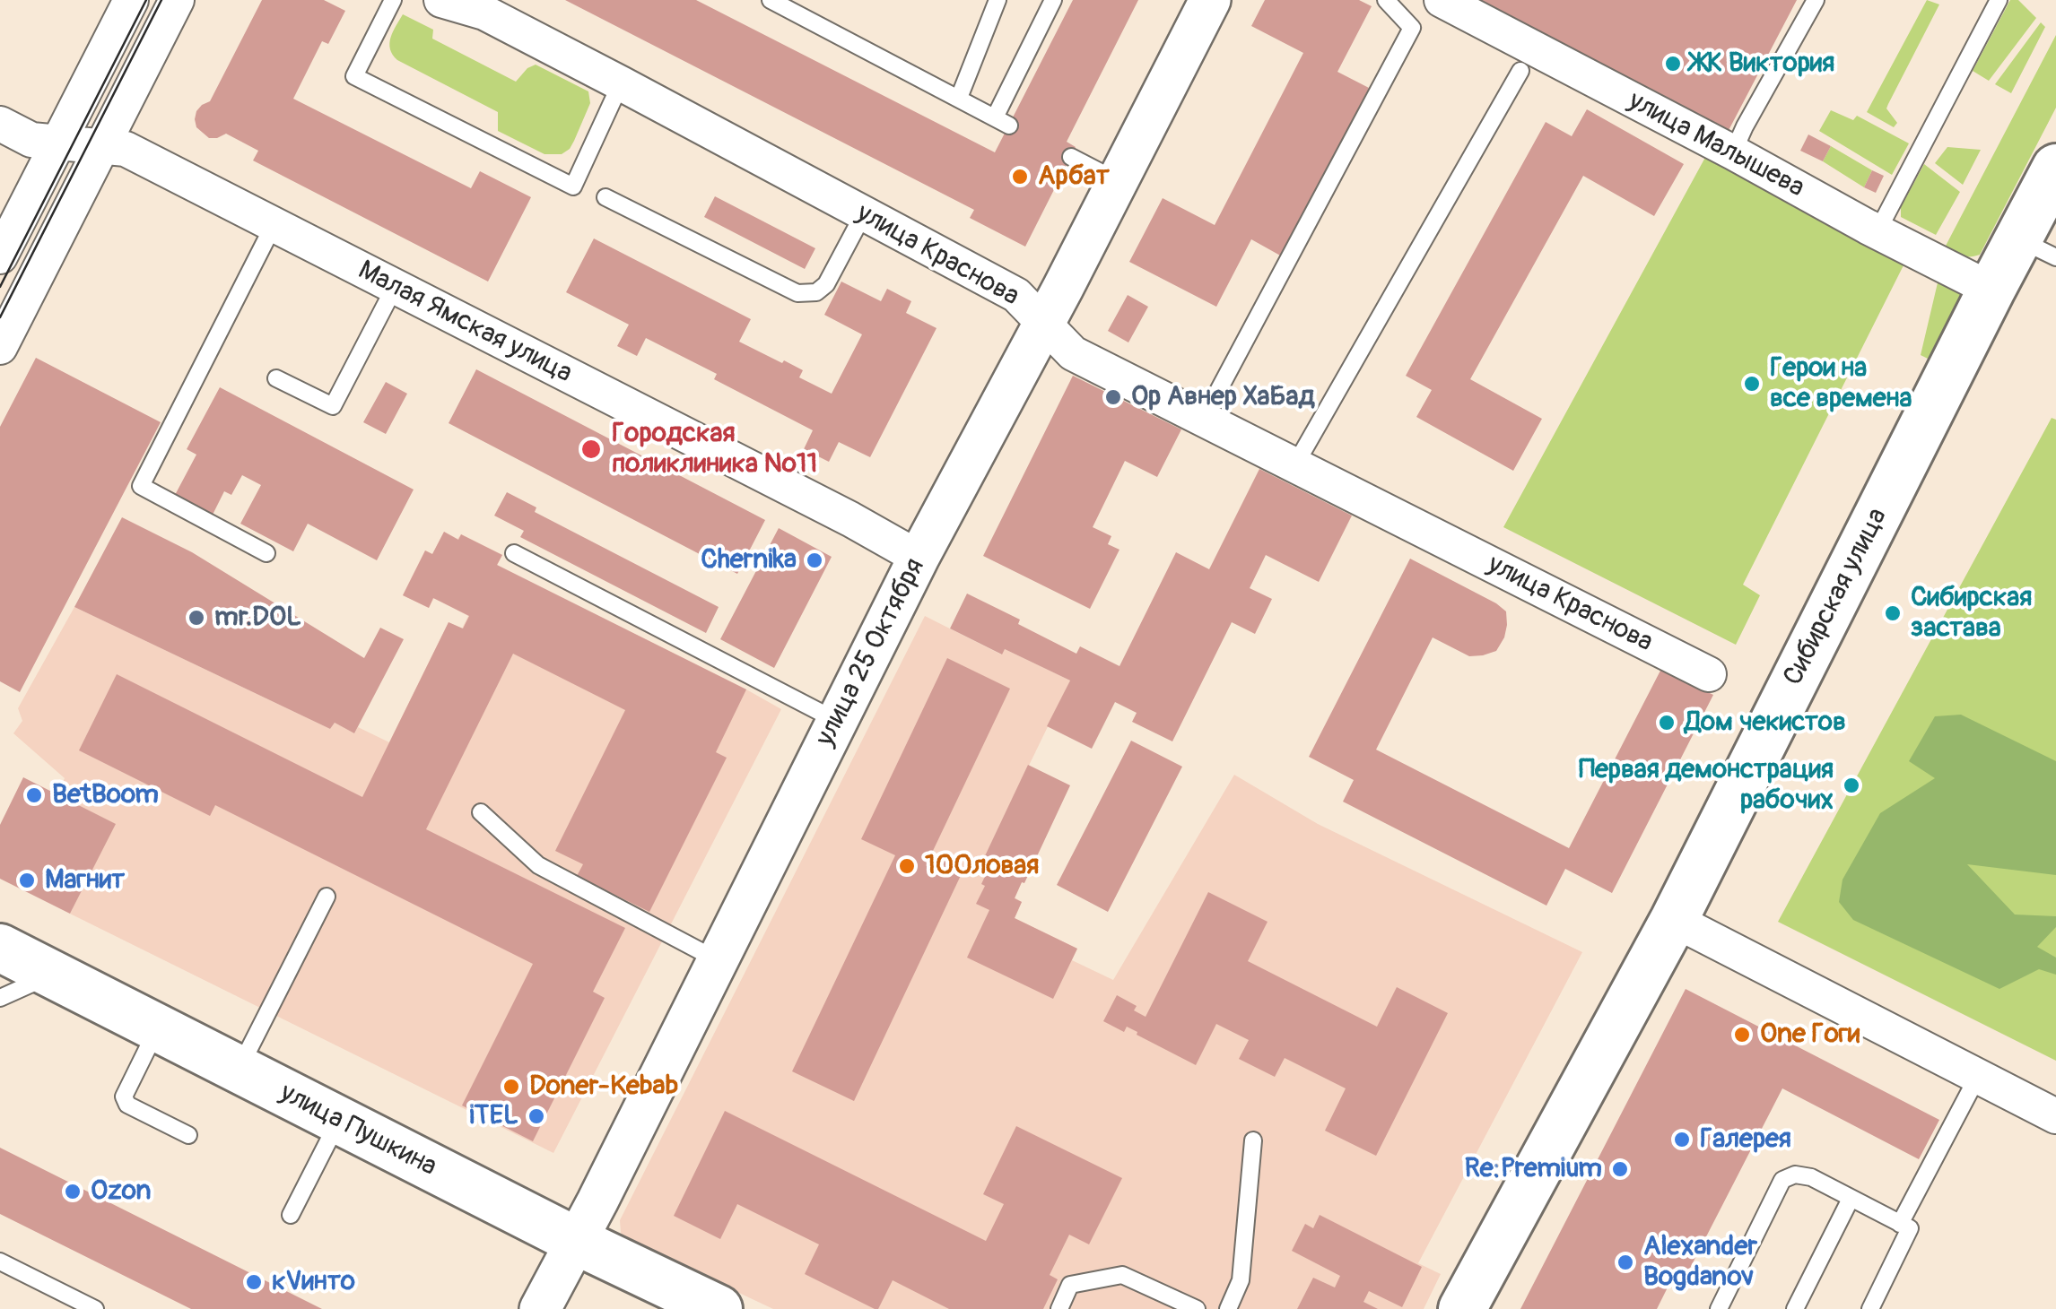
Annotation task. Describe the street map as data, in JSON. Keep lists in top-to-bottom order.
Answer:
{
  "streets": {
    "main road": ["Сибирская улица", "улица Пушкина"],
    "street": [
      "улица Малышева",
      "улица Краснова",
      "Малая Ямская улица",
      "улица 25 Октября"
    ]
  },
  "crossings": [
    ["улица Малышева", "Сибирская улица"],
    ["улица Краснова", "улица 25 Октября"],
    ["Малая Ямская улица", "улица 25 Октября"],
    ["улица 25 Октября", "улица Пушкина"]
  ],
  "places": [
    "ЖК Виктория",
    "Арбат",
    "Герои на все времена",
    "Ор Авнер ХаБад",
    "Городская поликлиника №11",
    "Chernika",
    "Сибирская застава",
    "mr.DOL",
    "Дом чекистов",
    "Первая демонстрация рабочих",
    "BetBoom",
    "100ловая",
    "Магнит",
    "One Гоги",
    "Doner-Kebab",
    "iTEL",
    "Галерея",
    "Re:Premium",
    "Ozon",
    "Alexander Bogdanov",
    "кVинто"
  ]
}
